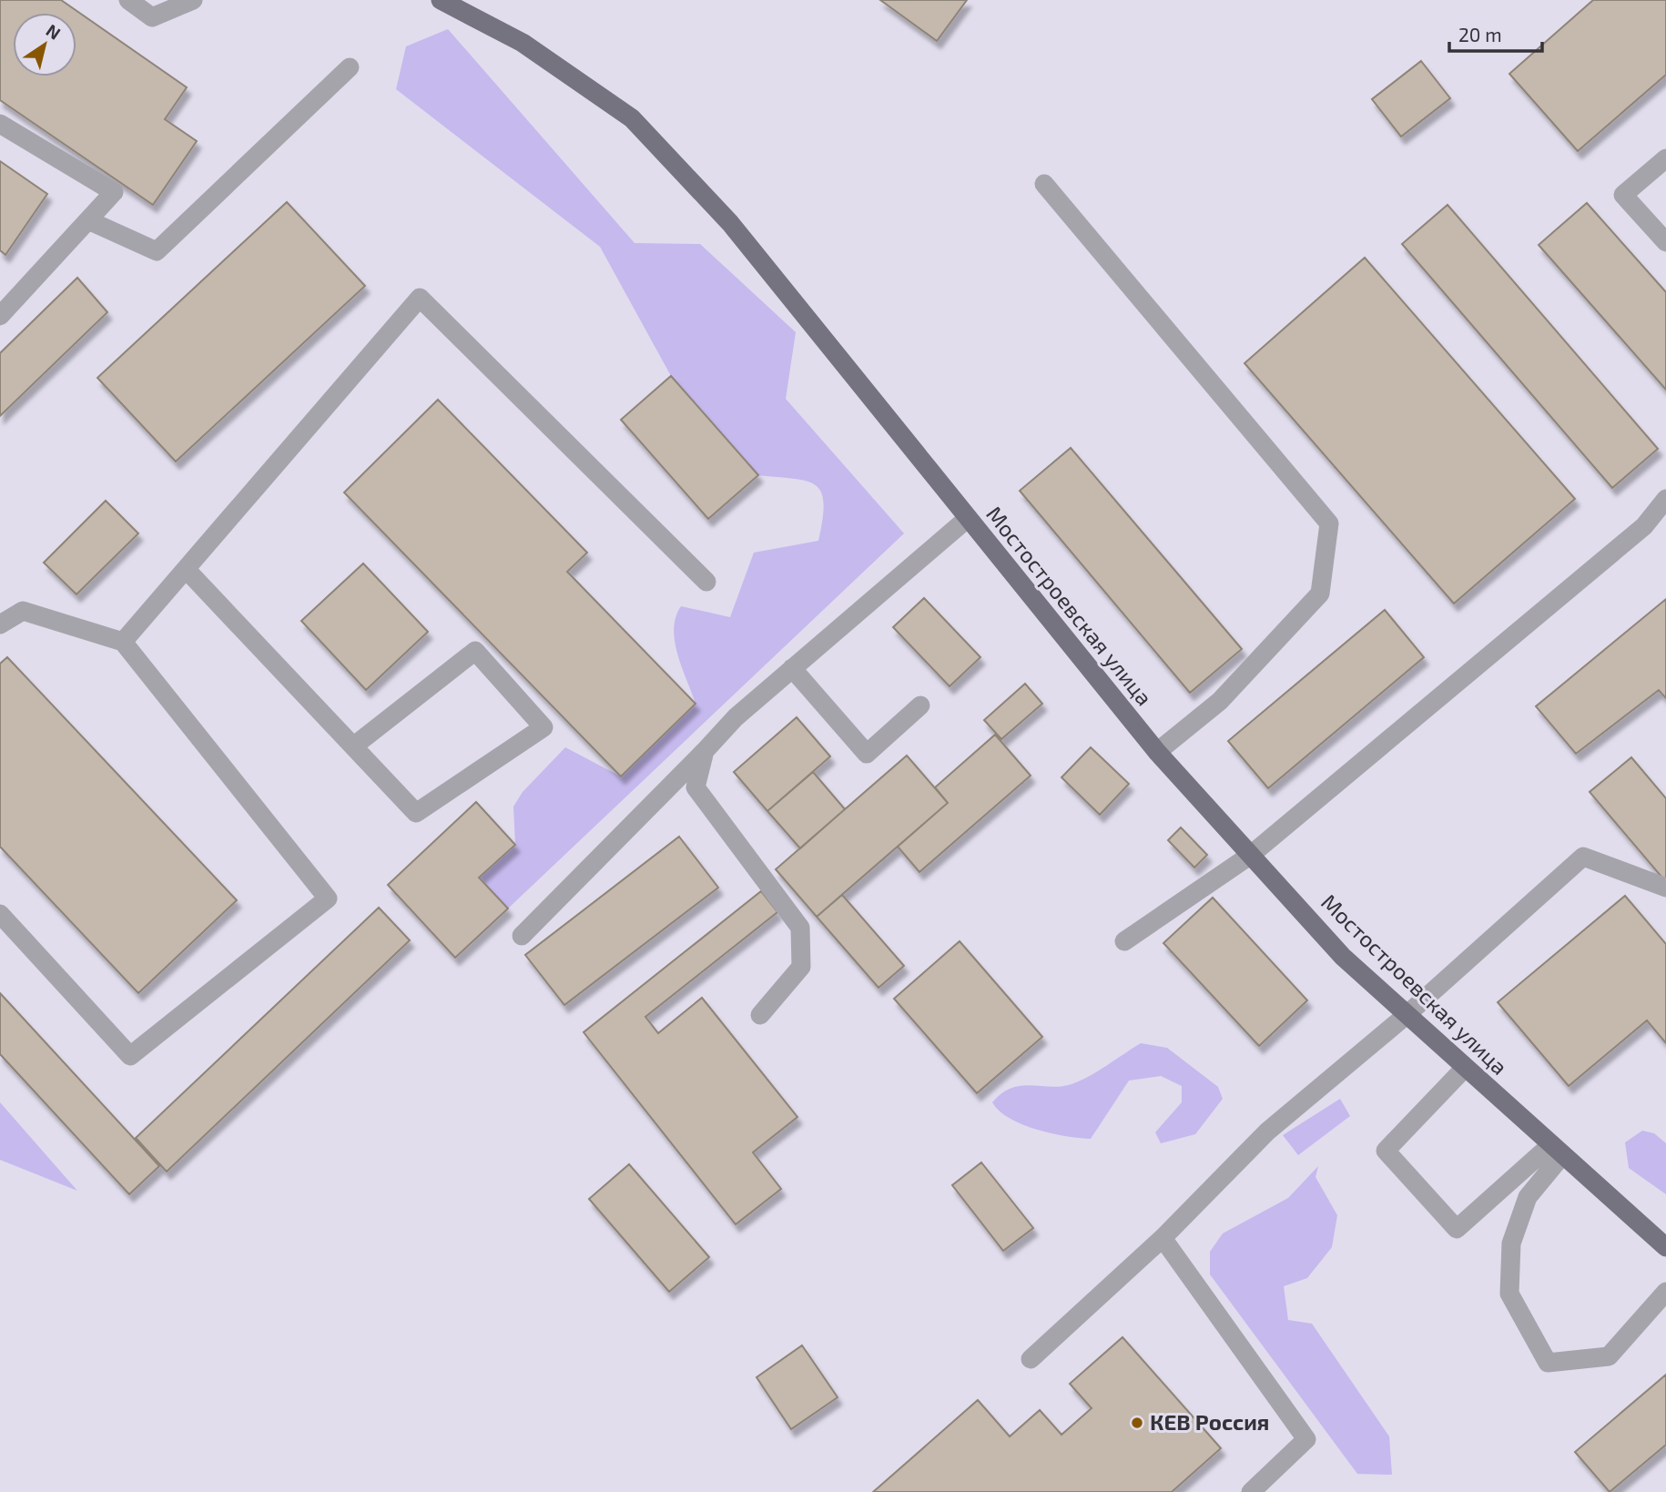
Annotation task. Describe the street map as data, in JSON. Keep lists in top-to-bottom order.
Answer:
{
  "streets": {
    "main road": ["Мостостроевская улица"]
  },
  "places": ["КЕВ Россия"],
  "scale_bar": "20 m",
  "north": "top right"
}
